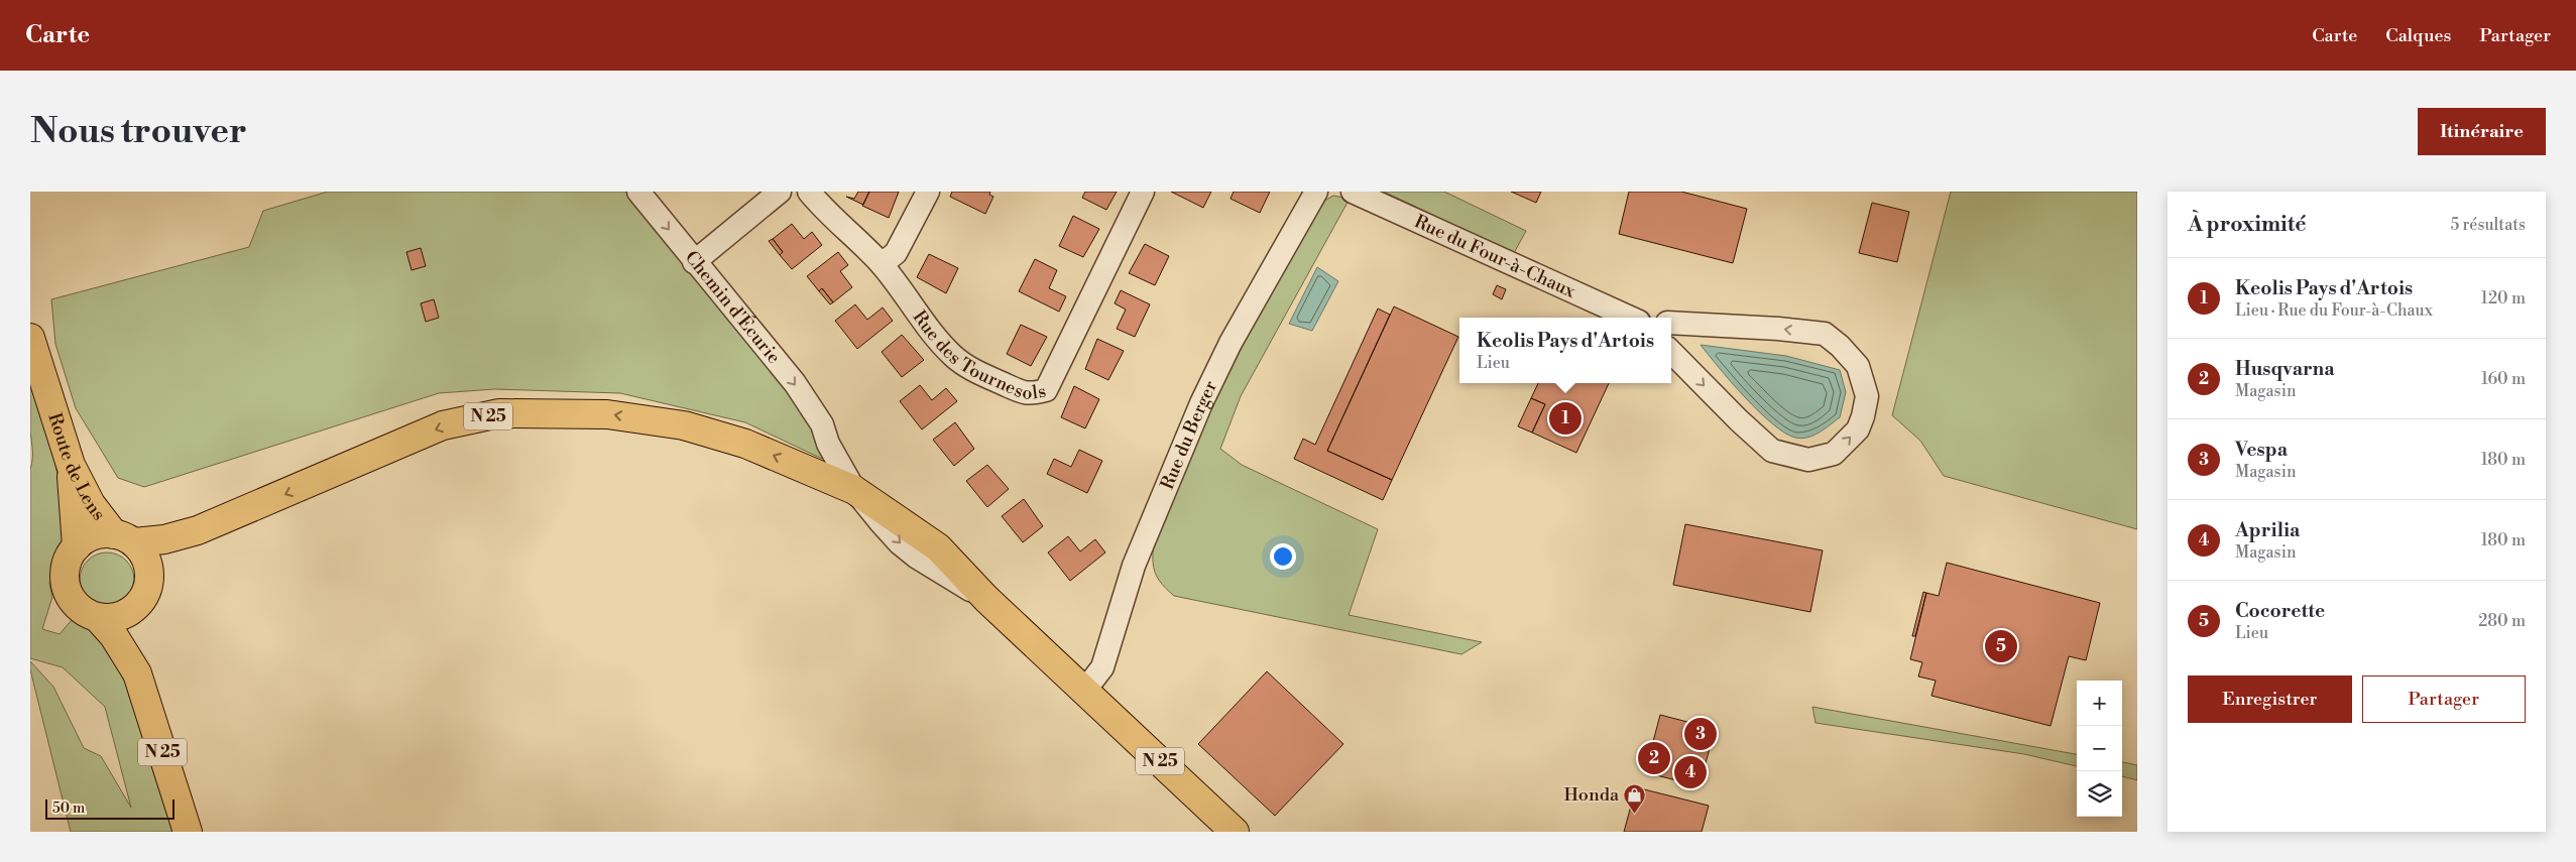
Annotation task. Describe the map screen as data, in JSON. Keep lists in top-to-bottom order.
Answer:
{
  "streets": {
    "main road": ["N 25", "Route de Lens"],
    "street": [
      "Rue du Four-à-Chaux",
      "Chemin d'Écurie",
      "Rue des Tournesols",
      "Rue du Berger"
    ]
  },
  "crossings": [
    ["Chemin d'Écurie", "N 25"],
    ["N 25", "Rue du Berger"],
    ["N 25", "Route de Lens"]
  ],
  "one_way": ["Chemin d'Écurie"],
  "places": {
    "shop": ["Honda"]
  },
  "scale_bar": "50 m",
  "page": {
    "header": "Carte",
    "nav": ["Carte", "Calques", "Partager"],
    "buttons": [
      "Itinéraire",
      ["Enregistrer", "Partager"]
    ],
    "title": "Nous trouver",
    "heading": ["À proximité", "5 résultats"],
    "list": [
      {
        "mark": "1",
        "name": "Keolis Pays d'Artois",
        "note": "Lieu · Rue du Four-à-Chaux",
        "value": "120 m"
      },
      {
        "mark": "2",
        "name": "Husqvarna",
        "note": "Magasin",
        "value": "160 m"
      },
      {
        "mark": "3",
        "name": "Vespa",
        "note": "Magasin",
        "value": "180 m"
      },
      {
        "mark": "4",
        "name": "Aprilia",
        "note": "Magasin",
        "value": "180 m"
      },
      {
        "mark": "5",
        "name": "Cocorette",
        "note": "Lieu",
        "value": "280 m"
      }
    ],
    "popup": ["Keolis Pays d'Artois", "Lieu"],
    "pins": [
      "1",
      "5",
      "3",
      "2",
      "4"
    ],
    "map_buttons": ["+", "−"],
    "scale": "50 m"
  }
}
